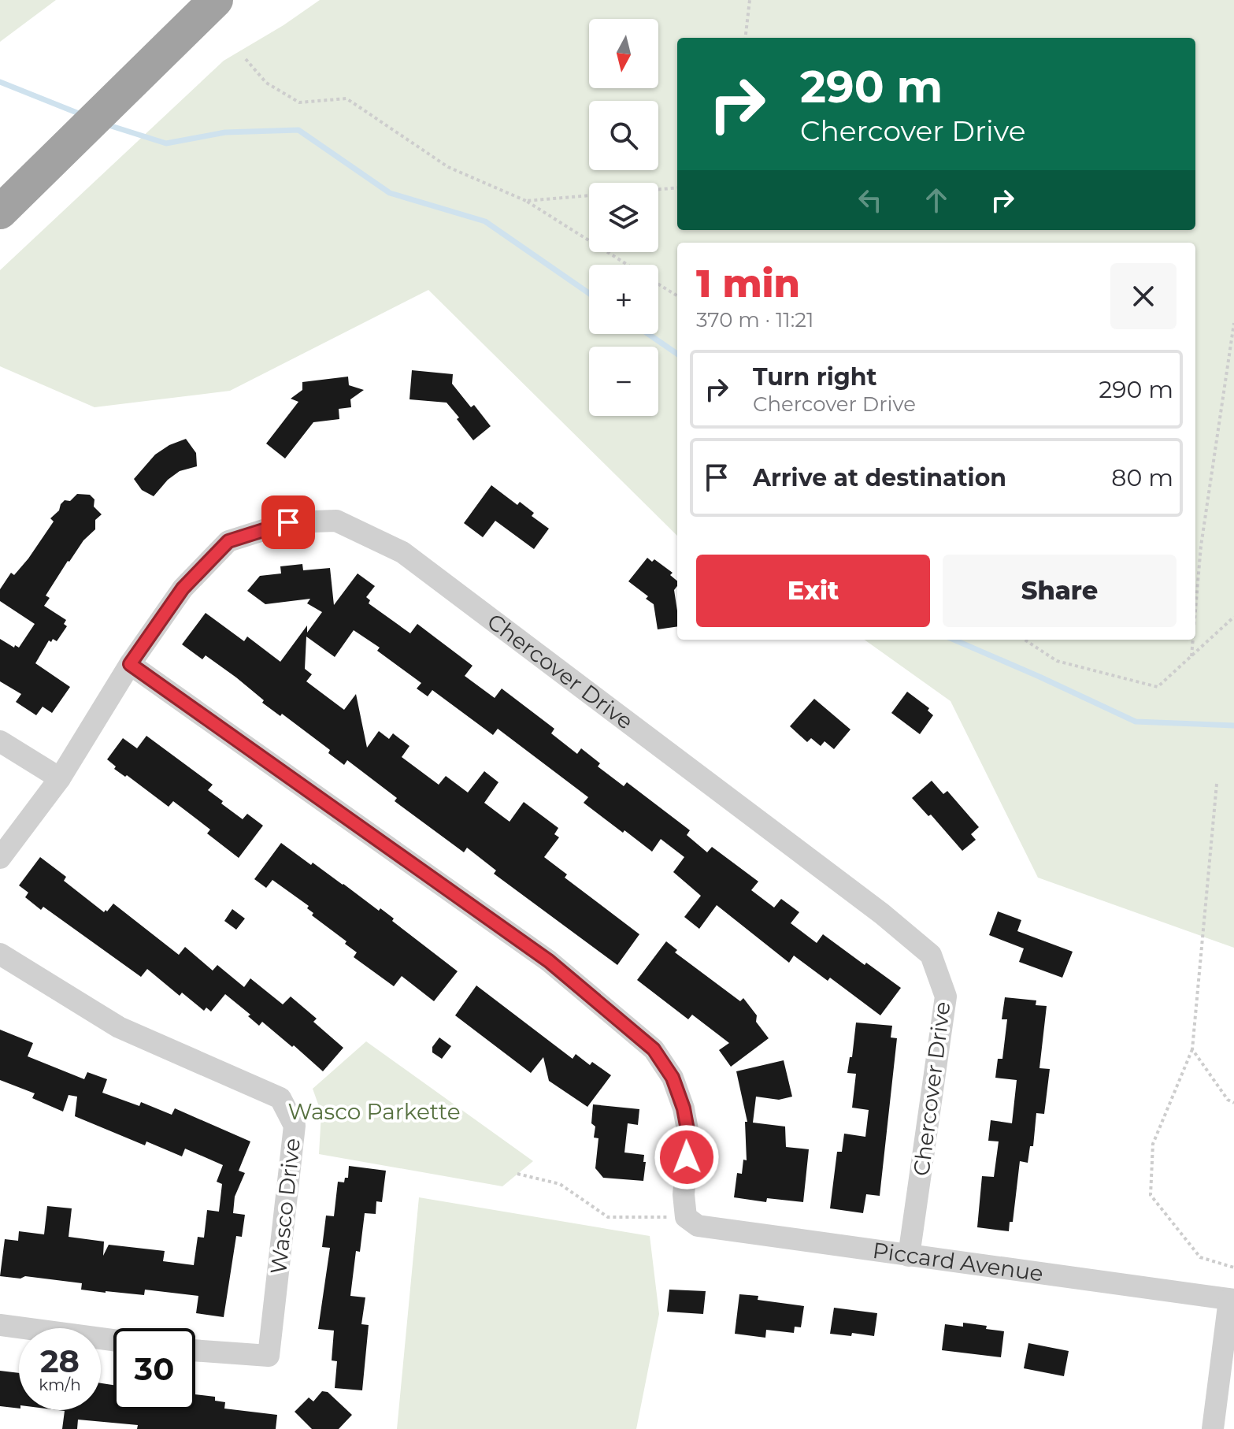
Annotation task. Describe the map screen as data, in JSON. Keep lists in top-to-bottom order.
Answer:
{
  "streets": {
    "street": ["Chercover Drive", "Wasco Drive", "Piccard Avenue"]
  },
  "crossings": [
    ["Chercover Drive", "Piccard Avenue"]
  ],
  "parks": ["Wasco Parkette"],
  "north": "bottom",
  "page": {
    "map_buttons": ["+", "−"],
    "turn": ["290 m", "Chercover Drive"],
    "heading": ["1 min", "370 m · 11:21"],
    "list": [
      {
        "name": "Turn right",
        "note": "Chercover Drive",
        "value": "290 m"
      },
      {
        "name": "Arrive at destination",
        "value": "80 m"
      }
    ],
    "buttons": ["Exit", "Share"],
    "speed": "28 km/h",
    "limit": "30"
  }
}
